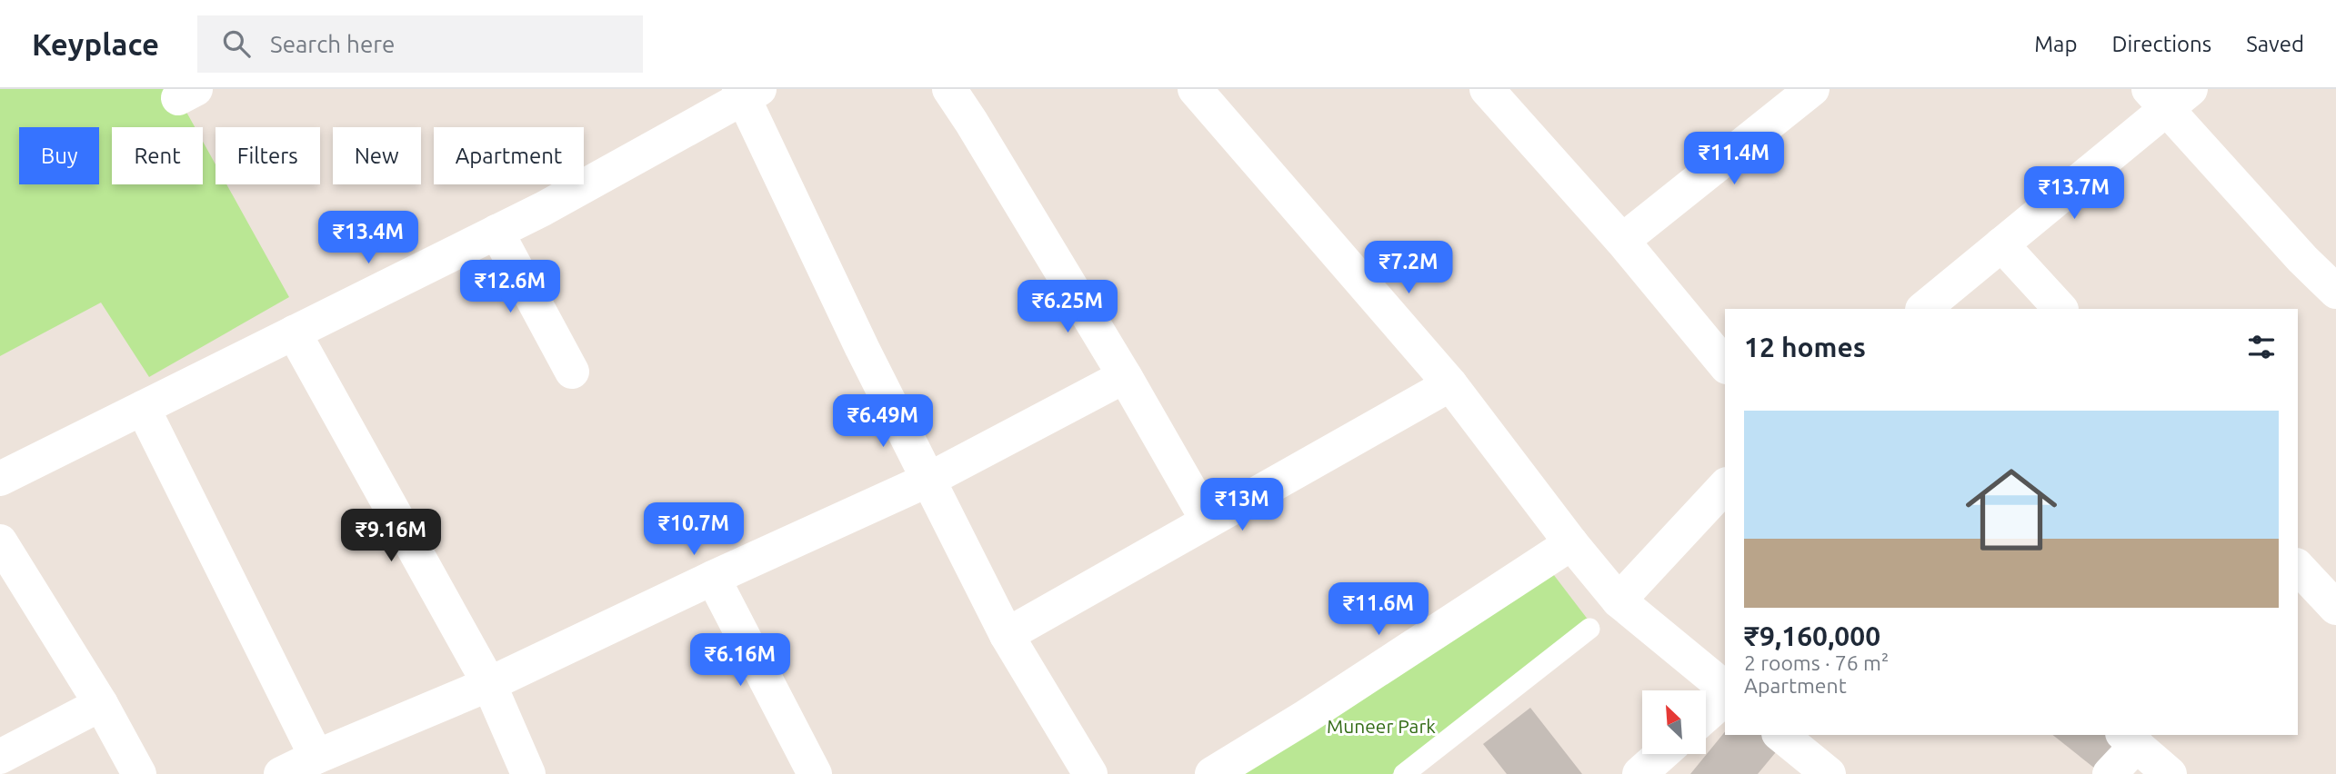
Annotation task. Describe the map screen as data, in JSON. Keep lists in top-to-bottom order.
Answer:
{
  "parks": ["Muneer Park"],
  "north": "top left",
  "page": {
    "header": "Keyplace",
    "search": "Search here",
    "nav": ["Map", "Directions", "Saved"],
    "chip": [
      "Buy",
      "Rent",
      "Filters",
      "New",
      "Apartment"
    ],
    "price": [
      "₹11.4M",
      "₹13.7M",
      "₹13.4M",
      "₹7.2M",
      "₹12.6M",
      "₹6.25M",
      "₹6.49M",
      "₹13M",
      "₹10.7M",
      "₹9.16M",
      "₹11.6M",
      "₹6.16M"
    ],
    "heading": "12 homes",
    "list": [
      {
        "name": "₹9,160,000",
        "note": "2 rooms · 76 m² · Apartment"
      }
    ]
  }
}
